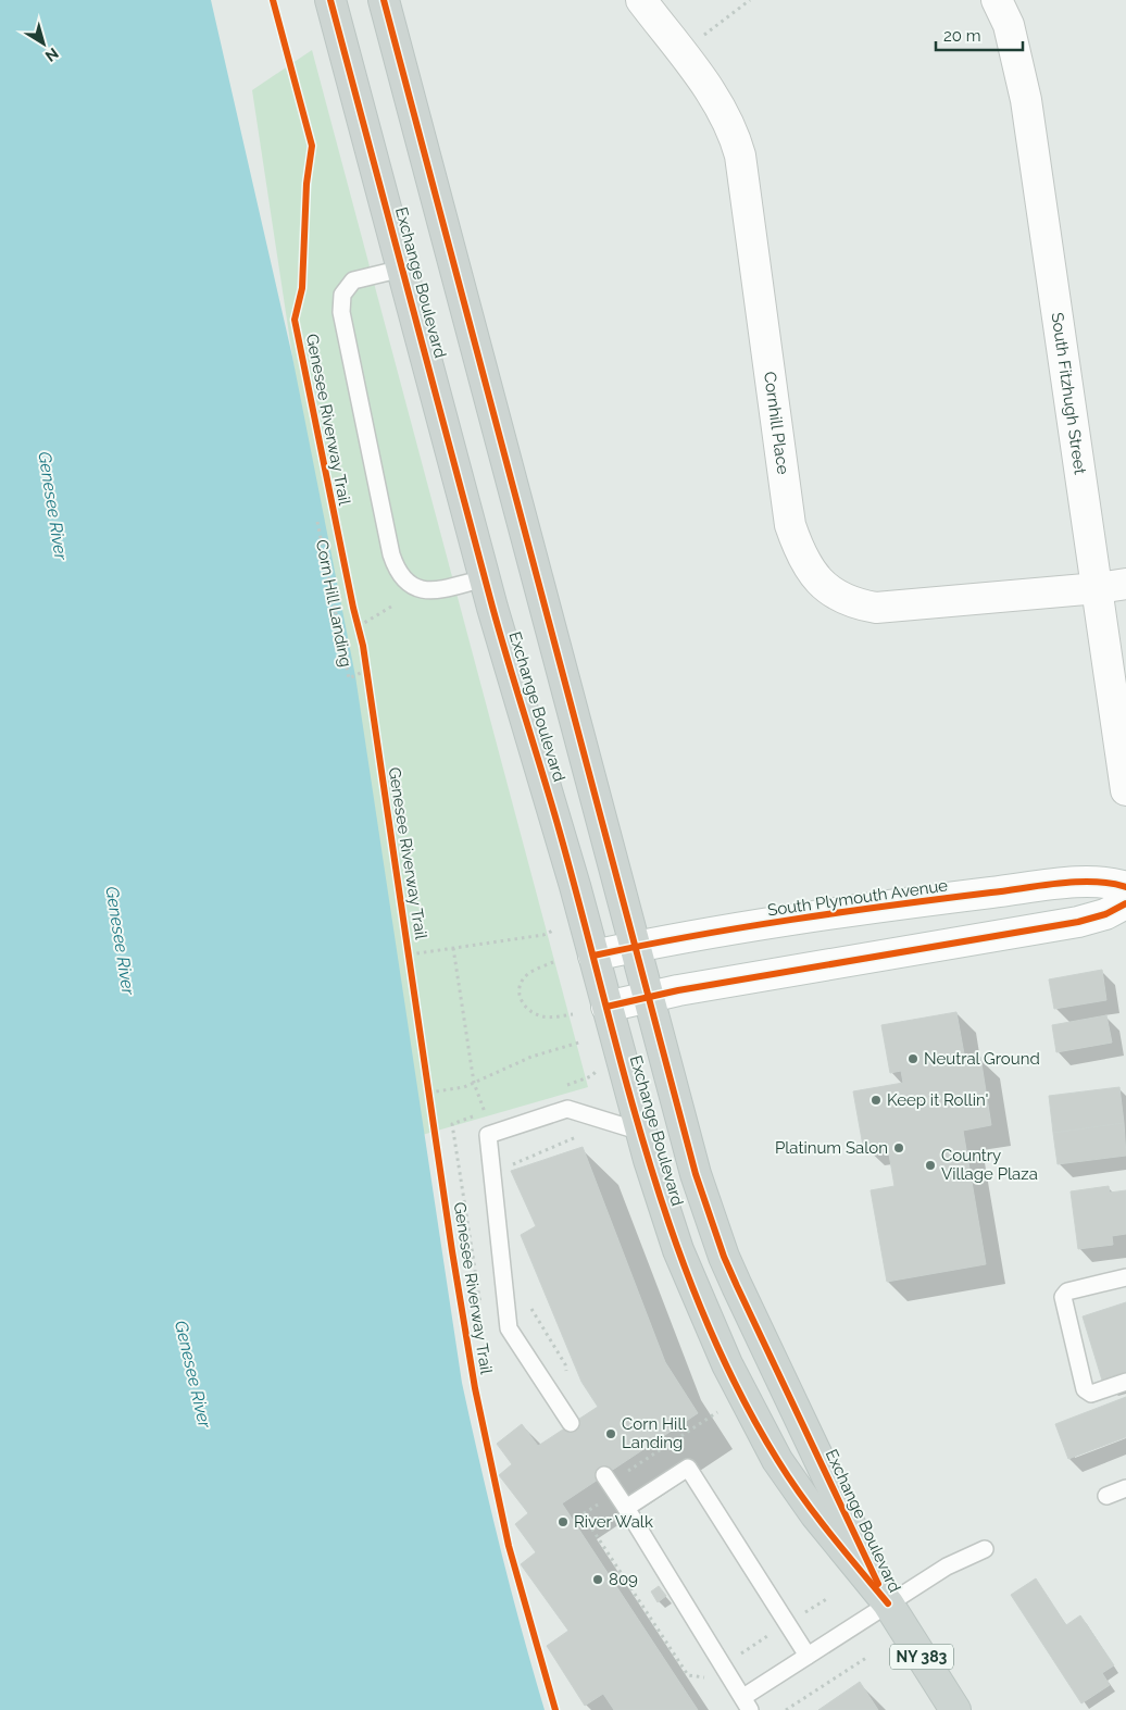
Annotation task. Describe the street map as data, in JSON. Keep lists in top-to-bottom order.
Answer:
{
  "streets": {
    "main road": ["Exchange Boulevard", "NY 383"],
    "street": ["South Fitzhugh Street", "Cornhill Place", "South Plymouth Avenue"],
    "path": ["Corn Hill Landing"],
    "cycle path": ["Genesee Riverway Trail"]
  },
  "crossings": [
    ["Exchange Boulevard", "South Plymouth Avenue"],
    ["South Fitzhugh Street", "Cornhill Place"]
  ],
  "water": ["Genesee River"],
  "places": [
    "Neutral Ground",
    "Keep it Rollin'",
    "Platinum Salon",
    "Country Village Plaza",
    "Corn Hill Landing",
    "River Walk",
    "809"
  ],
  "scale_bar": "20 m",
  "north": "bottom right"
}
